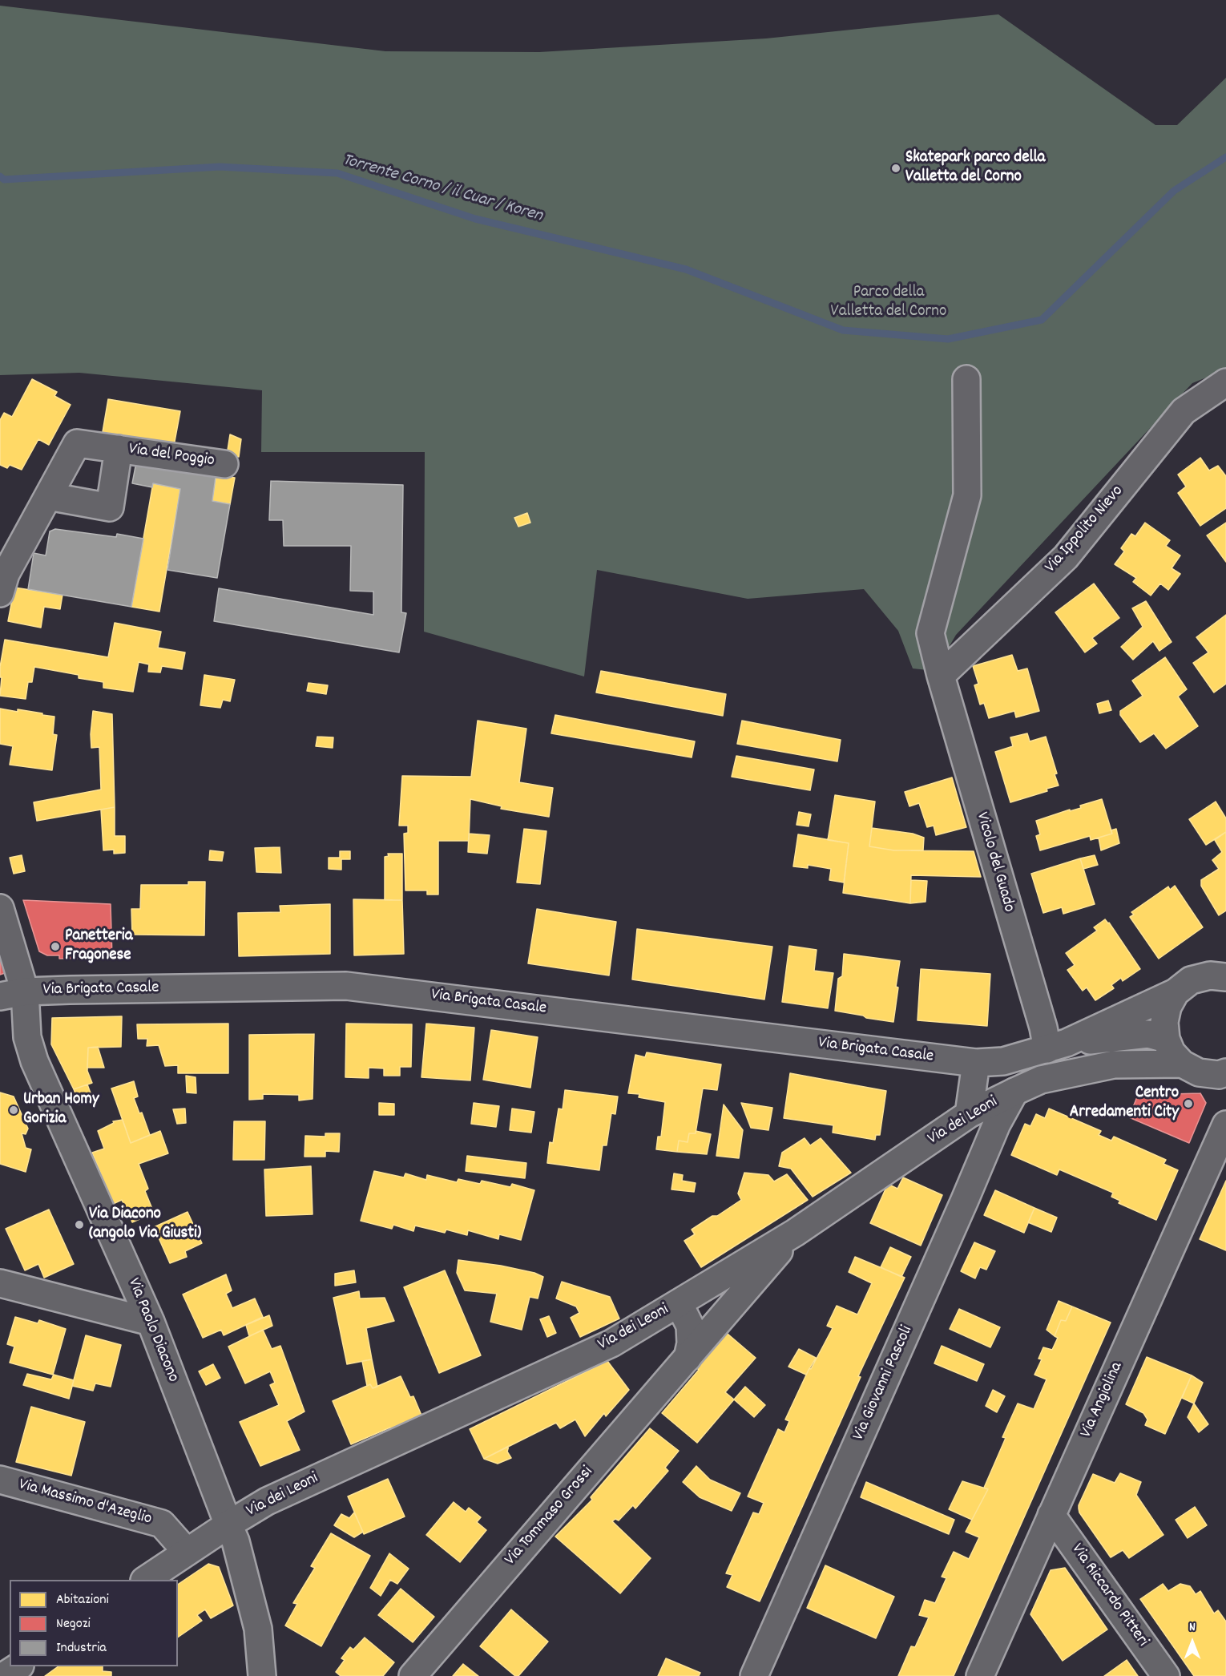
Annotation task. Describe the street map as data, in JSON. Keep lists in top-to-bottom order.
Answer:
{
  "streets": {
    "street": [
      "Via del Poggio",
      "Via Ippolito Nievo",
      "Vicolo del Guado",
      "Via Brigata Casale",
      "Via dei Leoni",
      "Via Paolo Diacono",
      "Via Giovanni Pascoli",
      "Via Angiolina",
      "Via Massimo d'Azeglio",
      "Via Tommaso Grossi",
      "Via Riccardo Pitteri"
    ]
  },
  "crossings": [
    ["Via Ippolito Nievo", "Vicolo del Guado"],
    ["Vicolo del Guado", "Via Brigata Casale"],
    ["Via Brigata Casale", "Via dei Leoni"],
    ["Via Brigata Casale", "Via Paolo Diacono"],
    ["Via dei Leoni", "Via Paolo Diacono"],
    ["Via dei Leoni", "Via Giovanni Pascoli"],
    ["Via dei Leoni", "Via Massimo d'Azeglio"],
    ["Via dei Leoni", "Via Tommaso Grossi"],
    ["Via Angiolina", "Via Riccardo Pitteri"]
  ],
  "water": ["Torrente Corno / il Cuar / Koren"],
  "parks": ["Parco della Valletta del Corno"],
  "places": [
    "Skatepark parco della Valletta del Corno",
    "Panetteria Fragonese",
    "Centro Arredamenti City",
    "Urban Homy Gorizia",
    "Via Diacono (angolo Via Giusti)"
  ],
  "legend": ["Abitazioni", "Negozi", "Industria"],
  "north": "top"
}
